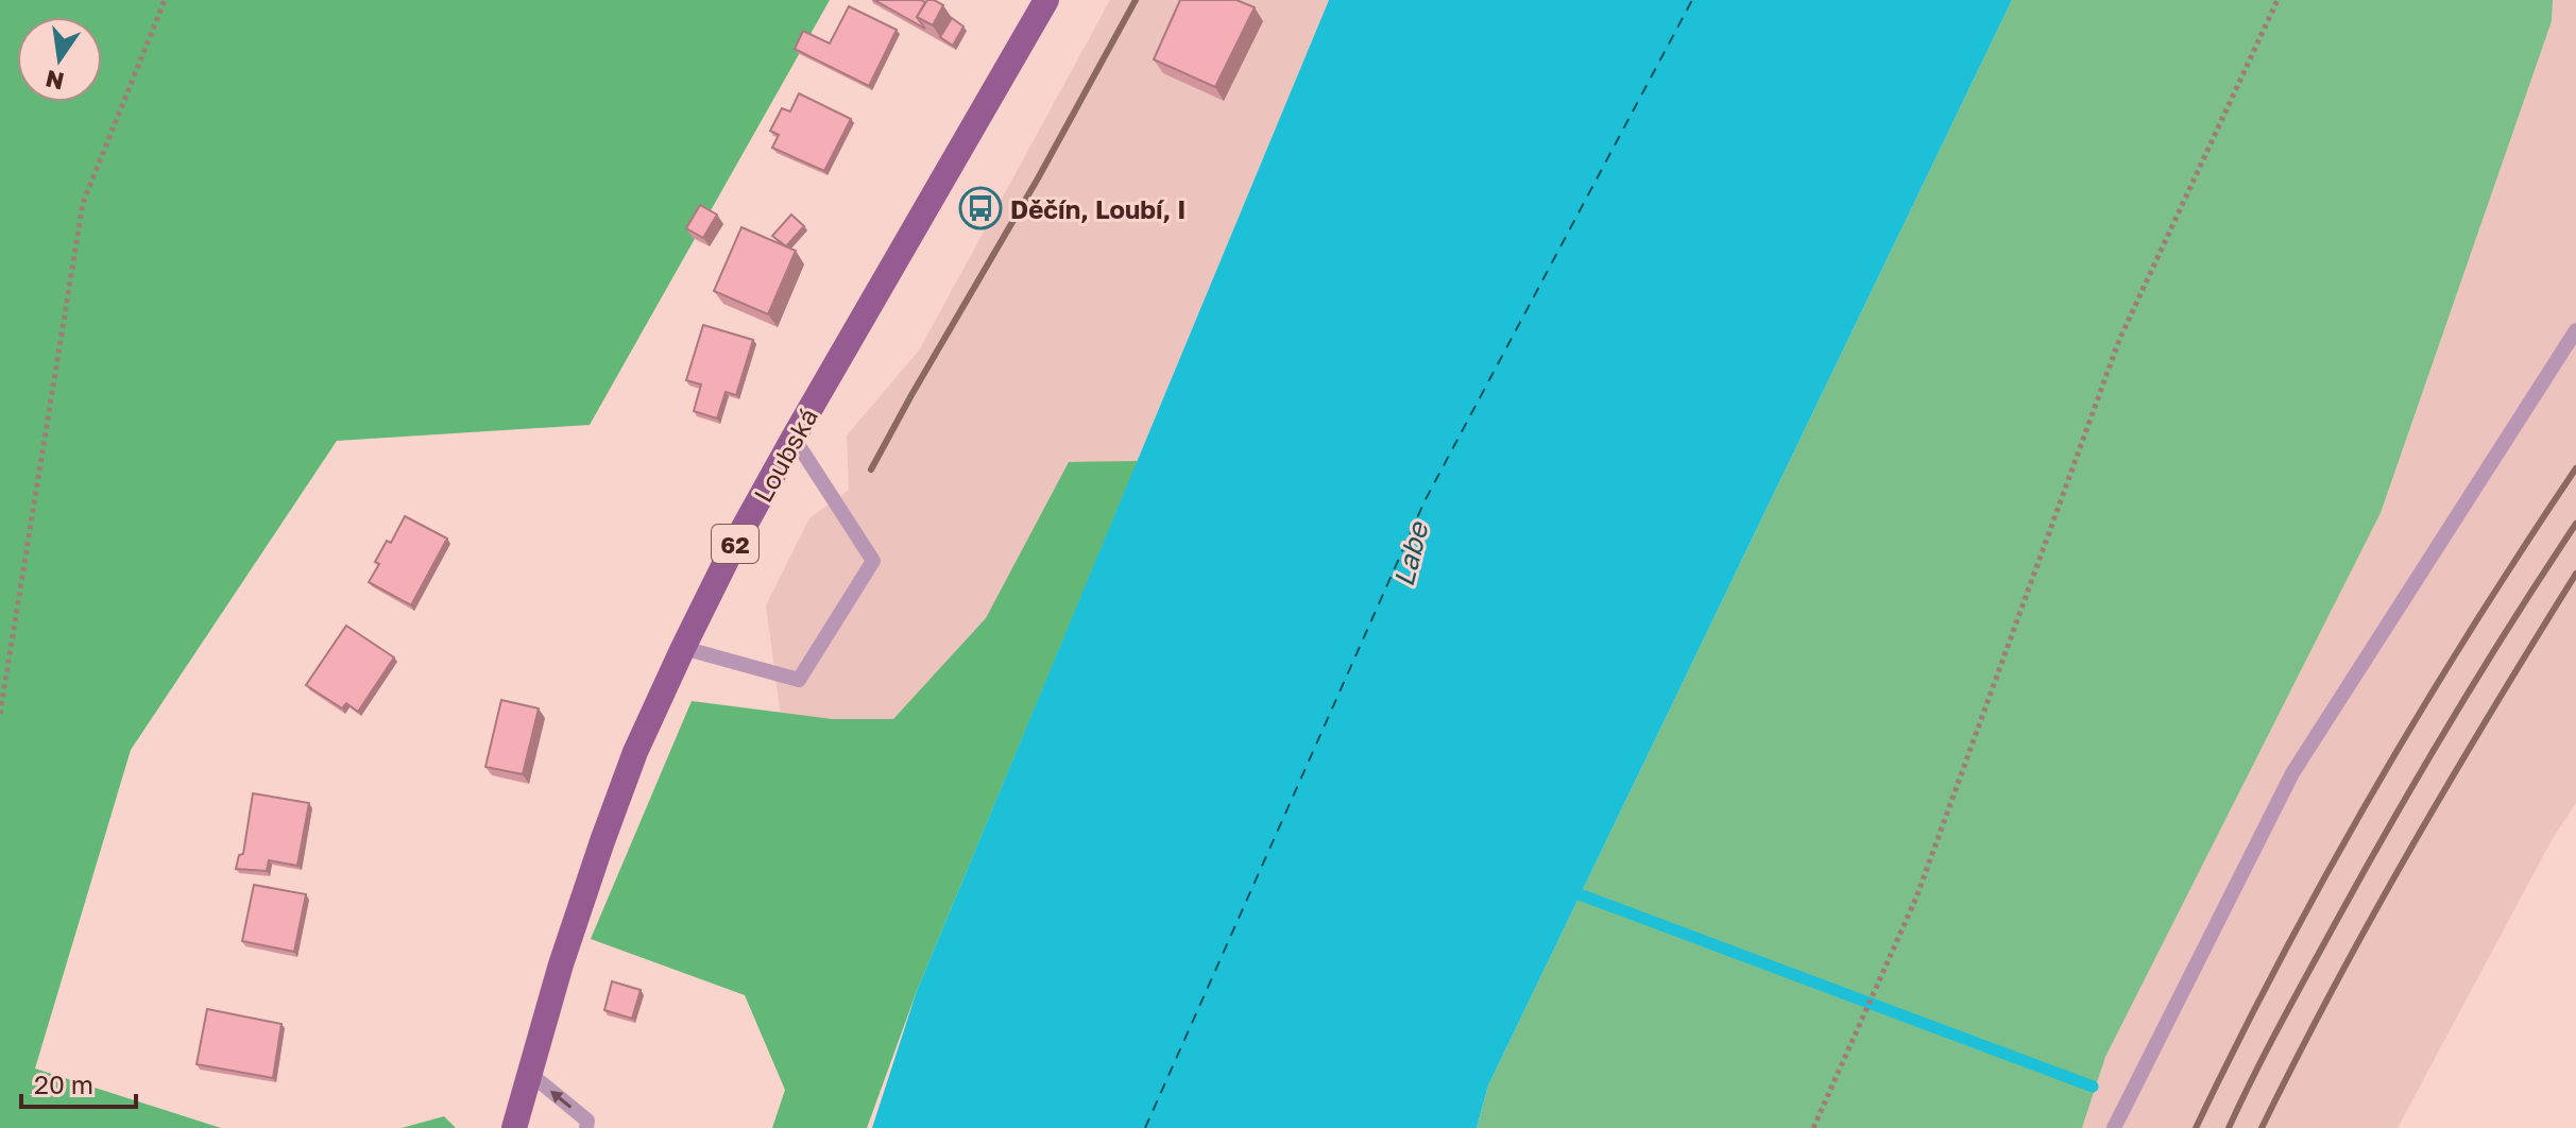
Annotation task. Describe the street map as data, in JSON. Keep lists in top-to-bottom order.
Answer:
{
  "streets": {
    "main road": ["Loubská", "62"]
  },
  "water": ["Labe"],
  "places": {
    "bus stop": ["Děčín, Loubí, I"]
  },
  "scale_bar": "20 m",
  "north": "bottom"
}
